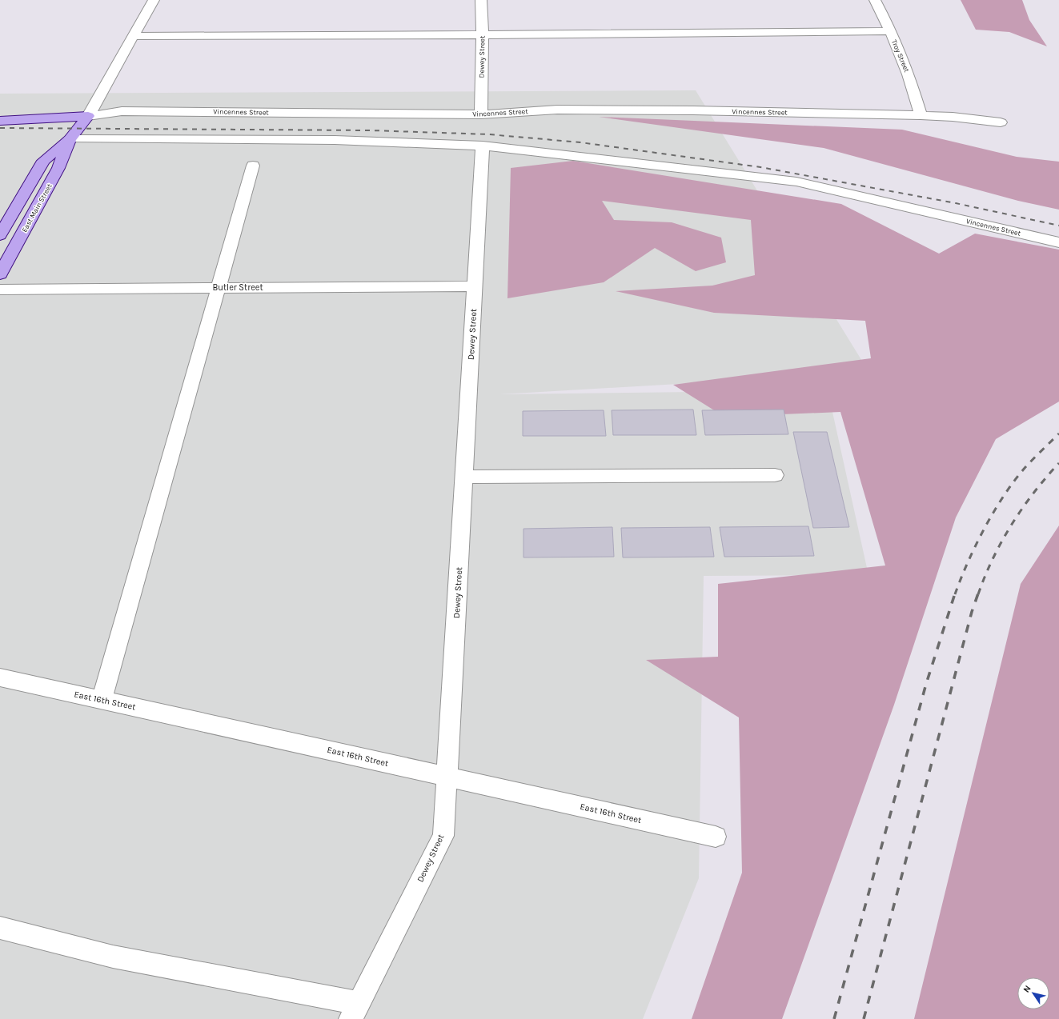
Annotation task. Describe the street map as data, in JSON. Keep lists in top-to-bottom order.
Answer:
{
  "streets": {
    "main road": ["Vincennes Street", "East Main Street"],
    "street": [
      "Troy Street",
      "Dewey Street",
      "Butler Street",
      "East 16th Street"
    ]
  },
  "crossings": [
    ["Troy Street", "Vincennes Street"],
    ["Dewey Street", "Vincennes Street"],
    ["Dewey Street", "Butler Street"],
    ["Dewey Street", "East 16th Street"],
    ["Vincennes Street", "East Main Street"]
  ],
  "north": "top left"
}
